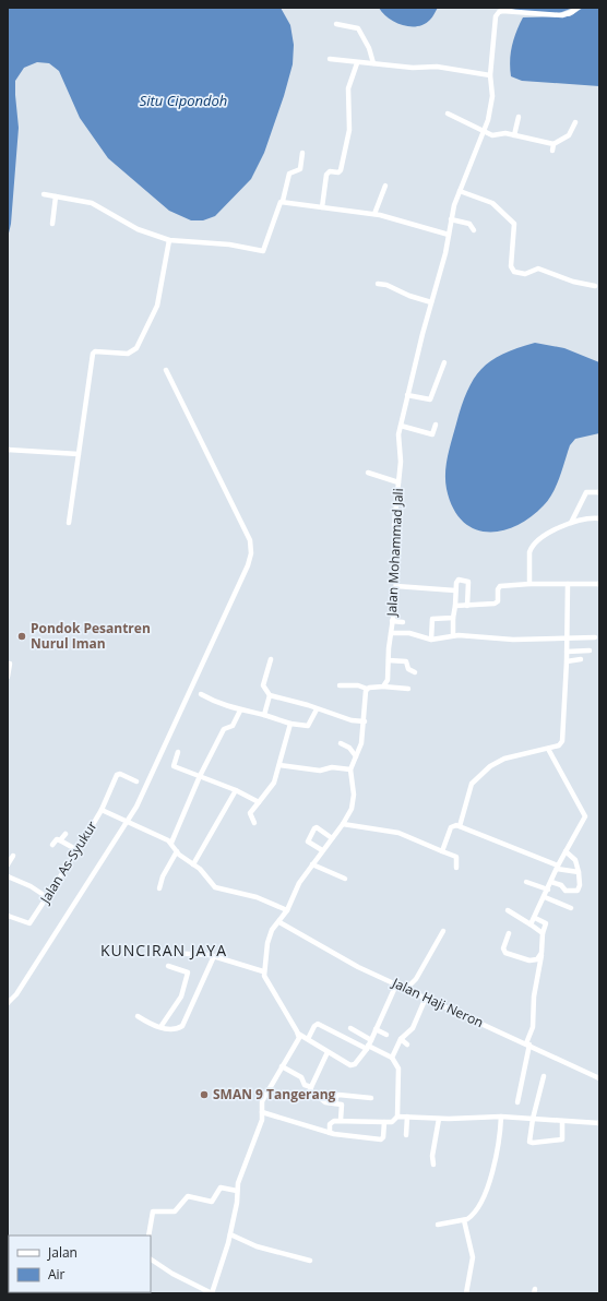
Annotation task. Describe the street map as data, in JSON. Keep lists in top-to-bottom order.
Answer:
{
  "streets": {
    "street": ["Jalan Mohammad Jali", "Jalan As-Syukur", "Jalan Haji Neron"]
  },
  "districts": ["KUNCIRAN JAYA"],
  "water": ["Situ Cipondoh"],
  "places": ["Pondok Pesantren Nurul Iman", "SMAN 9 Tangerang"],
  "legend": ["Jalan", "Air"]
}
